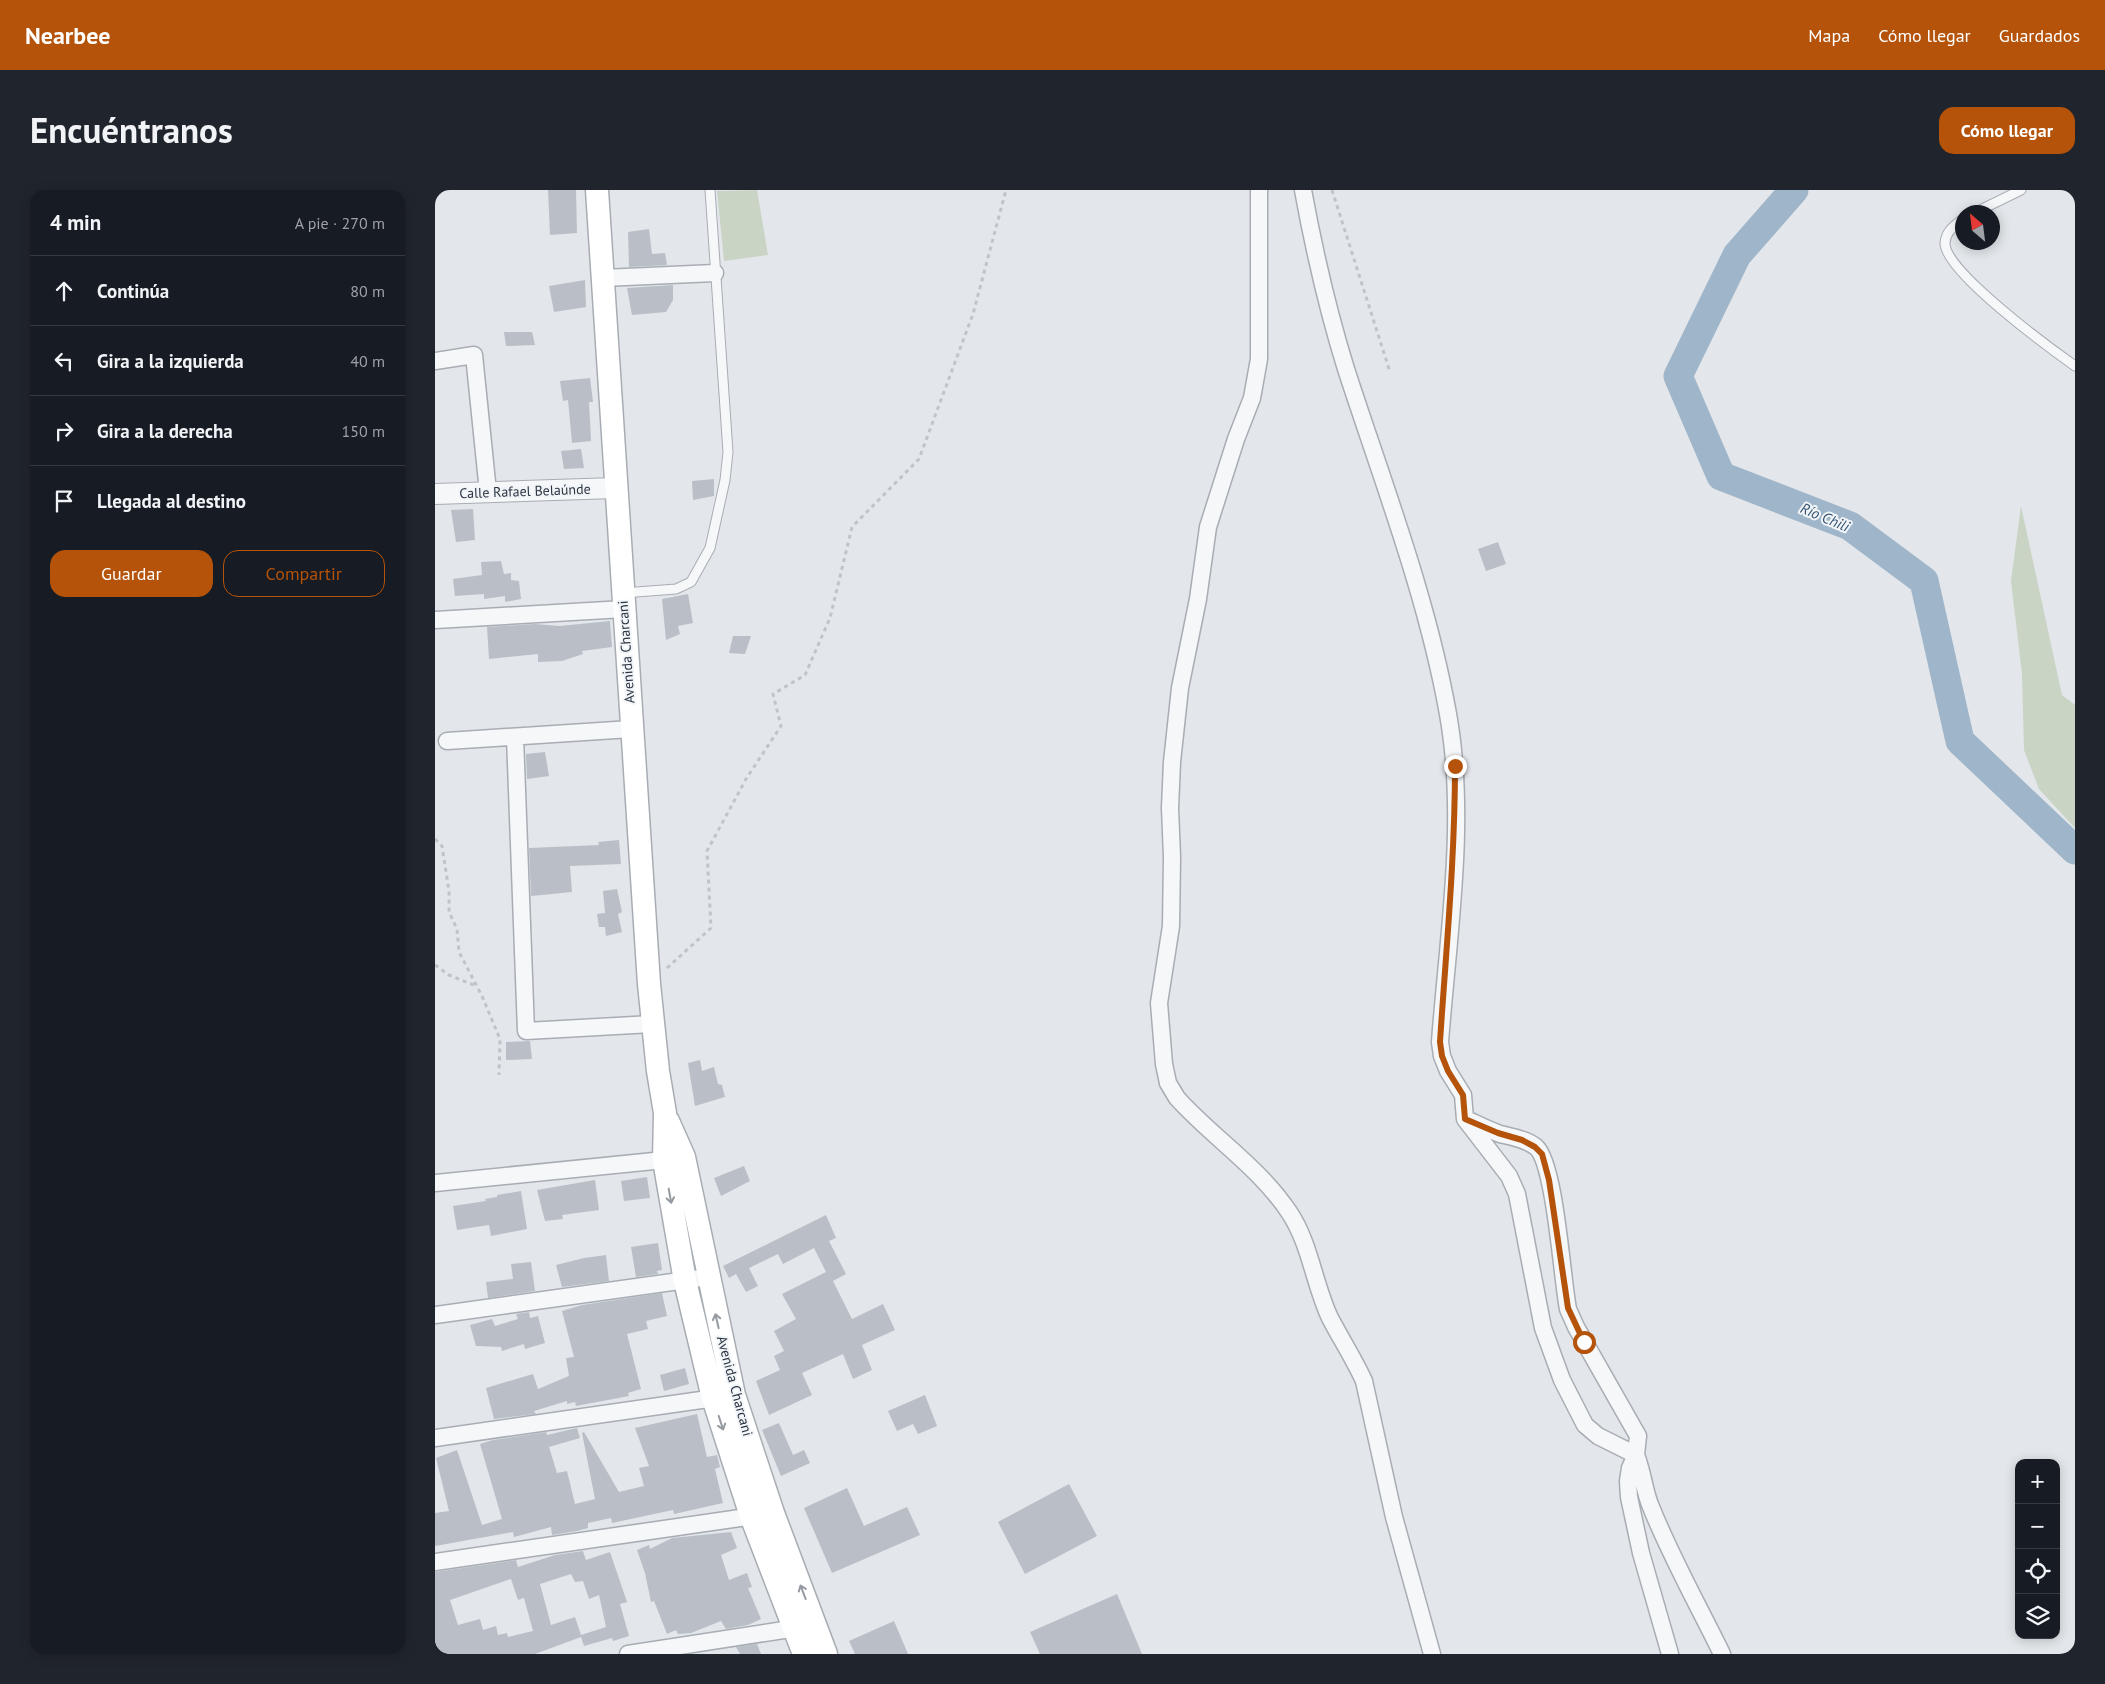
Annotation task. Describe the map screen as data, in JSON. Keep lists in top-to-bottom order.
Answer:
{
  "streets": {
    "main road": ["Avenida Charcani"],
    "street": ["Calle Rafael Belaúnde"]
  },
  "crossings": [
    ["Calle Rafael Belaúnde", "Avenida Charcani"]
  ],
  "water": ["Río Chili"],
  "north": "top left",
  "page": {
    "header": "Nearbee",
    "nav": ["Mapa", "Cómo llegar", "Guardados"],
    "title": "Encuéntranos",
    "buttons": [
      "Cómo llegar",
      ["Guardar", "Compartir"]
    ],
    "heading": ["4 min", "A pie · 270 m"],
    "list": [
      ["Continúa", "80 m"],
      ["Gira a la izquierda", "40 m"],
      ["Gira a la derecha", "150 m"],
      "Llegada al destino"
    ],
    "map_buttons": ["+", "−"]
  }
}
